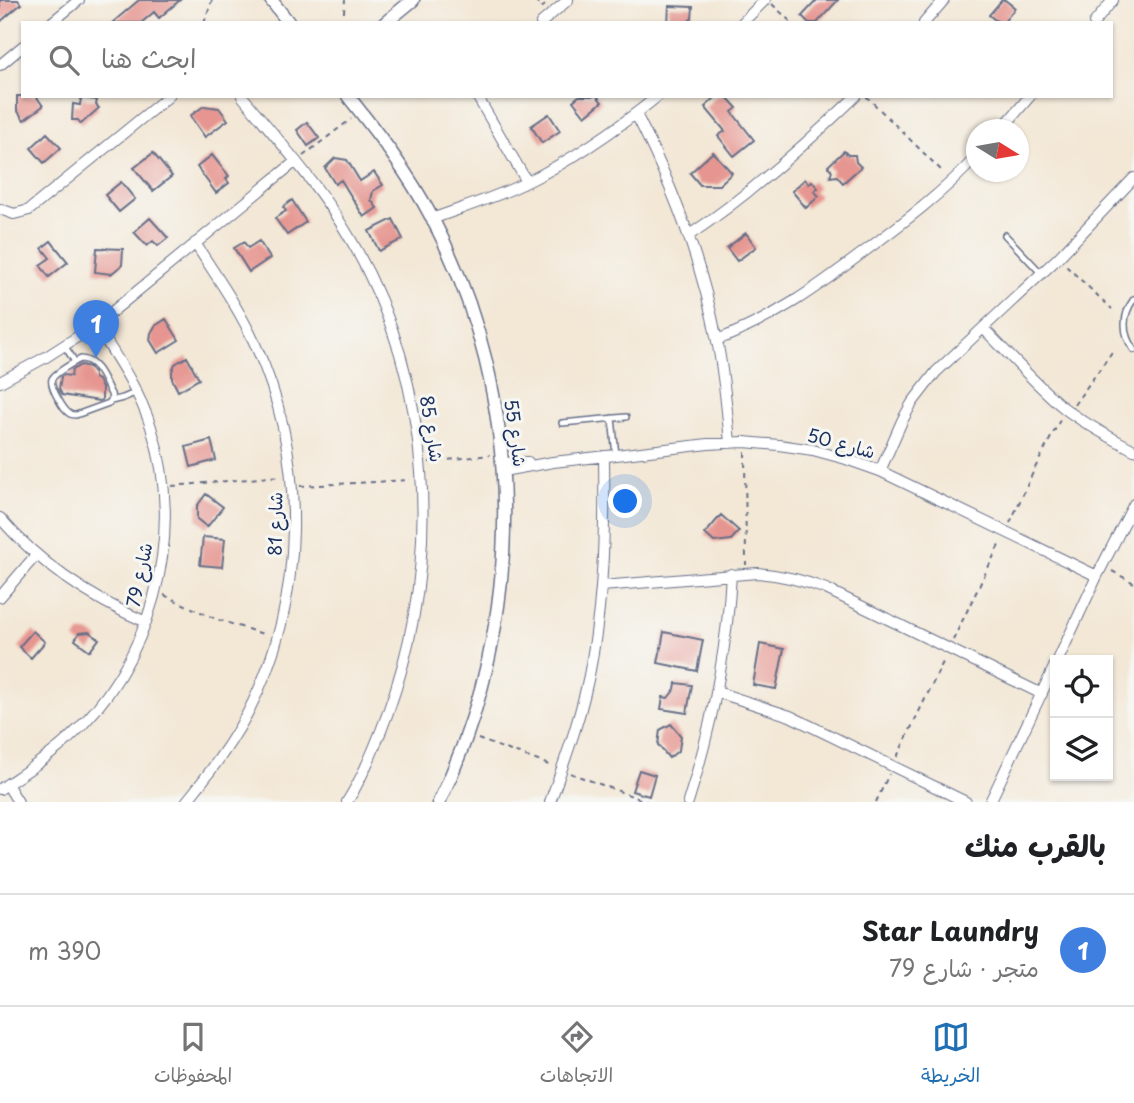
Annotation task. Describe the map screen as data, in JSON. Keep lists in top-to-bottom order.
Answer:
{
  "streets": {
    "street": [
      "شارع 85",
      "شارع 55",
      "شارع 50",
      "شارع 81",
      "شارع 79"
    ]
  },
  "crossings": [
    ["شارع 55", "شارع 50"]
  ],
  "north": "right",
  "page": {
    "search": "ابحث هنا",
    "pins": "1",
    "heading": "بالقرب منك",
    "list": [
      {
        "mark": "1",
        "name": "Star Laundry",
        "note": "متجر · شارع 79",
        "value": "390 m"
      }
    ],
    "nav": ["الخريطة", "الاتجاهات", "المحفوظات"]
  }
}
